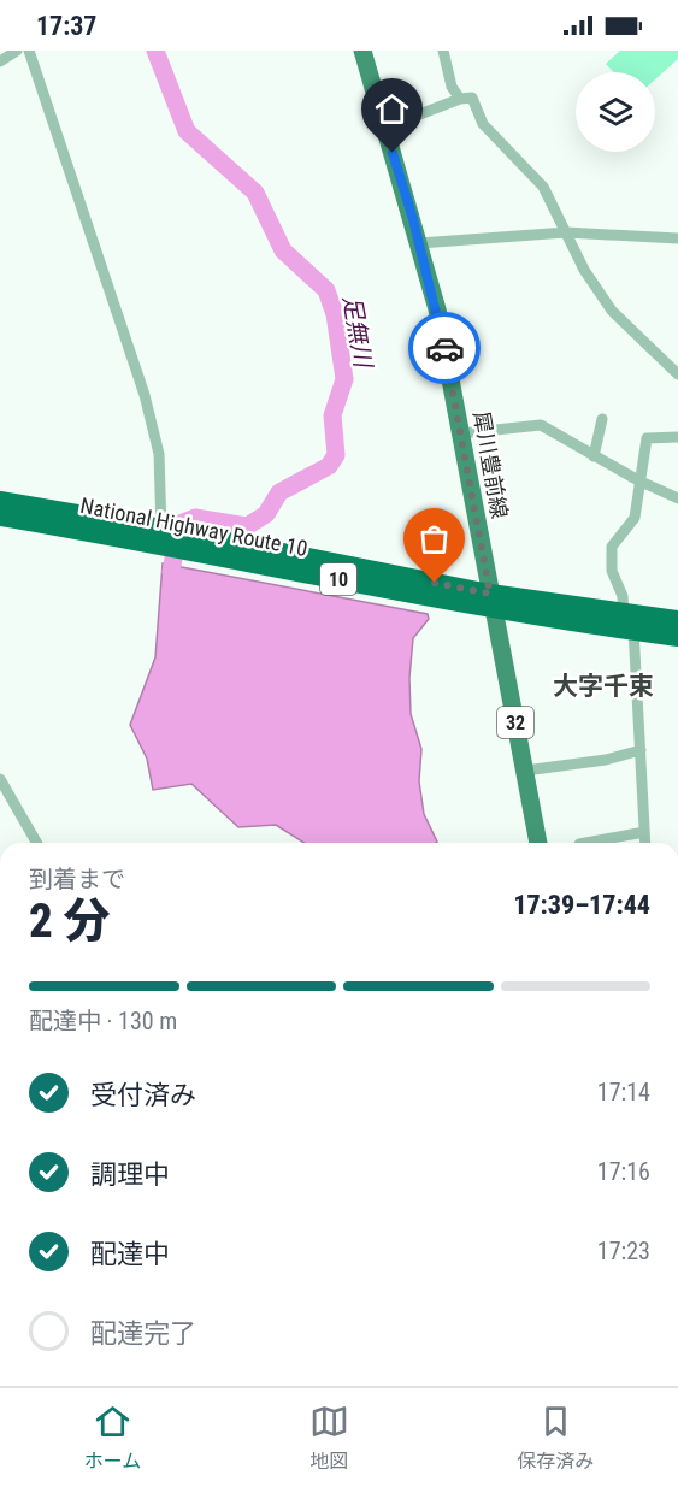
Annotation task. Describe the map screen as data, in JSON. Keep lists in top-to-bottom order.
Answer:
{
  "streets": {
    "highway": ["National Highway Route 10", "10"],
    "main road": ["犀川豊前線", "32"]
  },
  "crossings": [
    ["犀川豊前線", "National Highway Route 10"]
  ],
  "districts": ["大字千束"],
  "water": ["足無川"],
  "page": {
    "status": "17:37",
    "heading": ["2 分", "到着まで", "17:39–17:44"],
    "bar": "配達中 · 130 m",
    "list": [
      ["受付済み", "17:14"],
      ["調理中", "17:16"],
      ["配達中", "17:23"],
      "配達完了"
    ],
    "tabs": ["ホーム", "地図", "保存済み"]
  }
}
